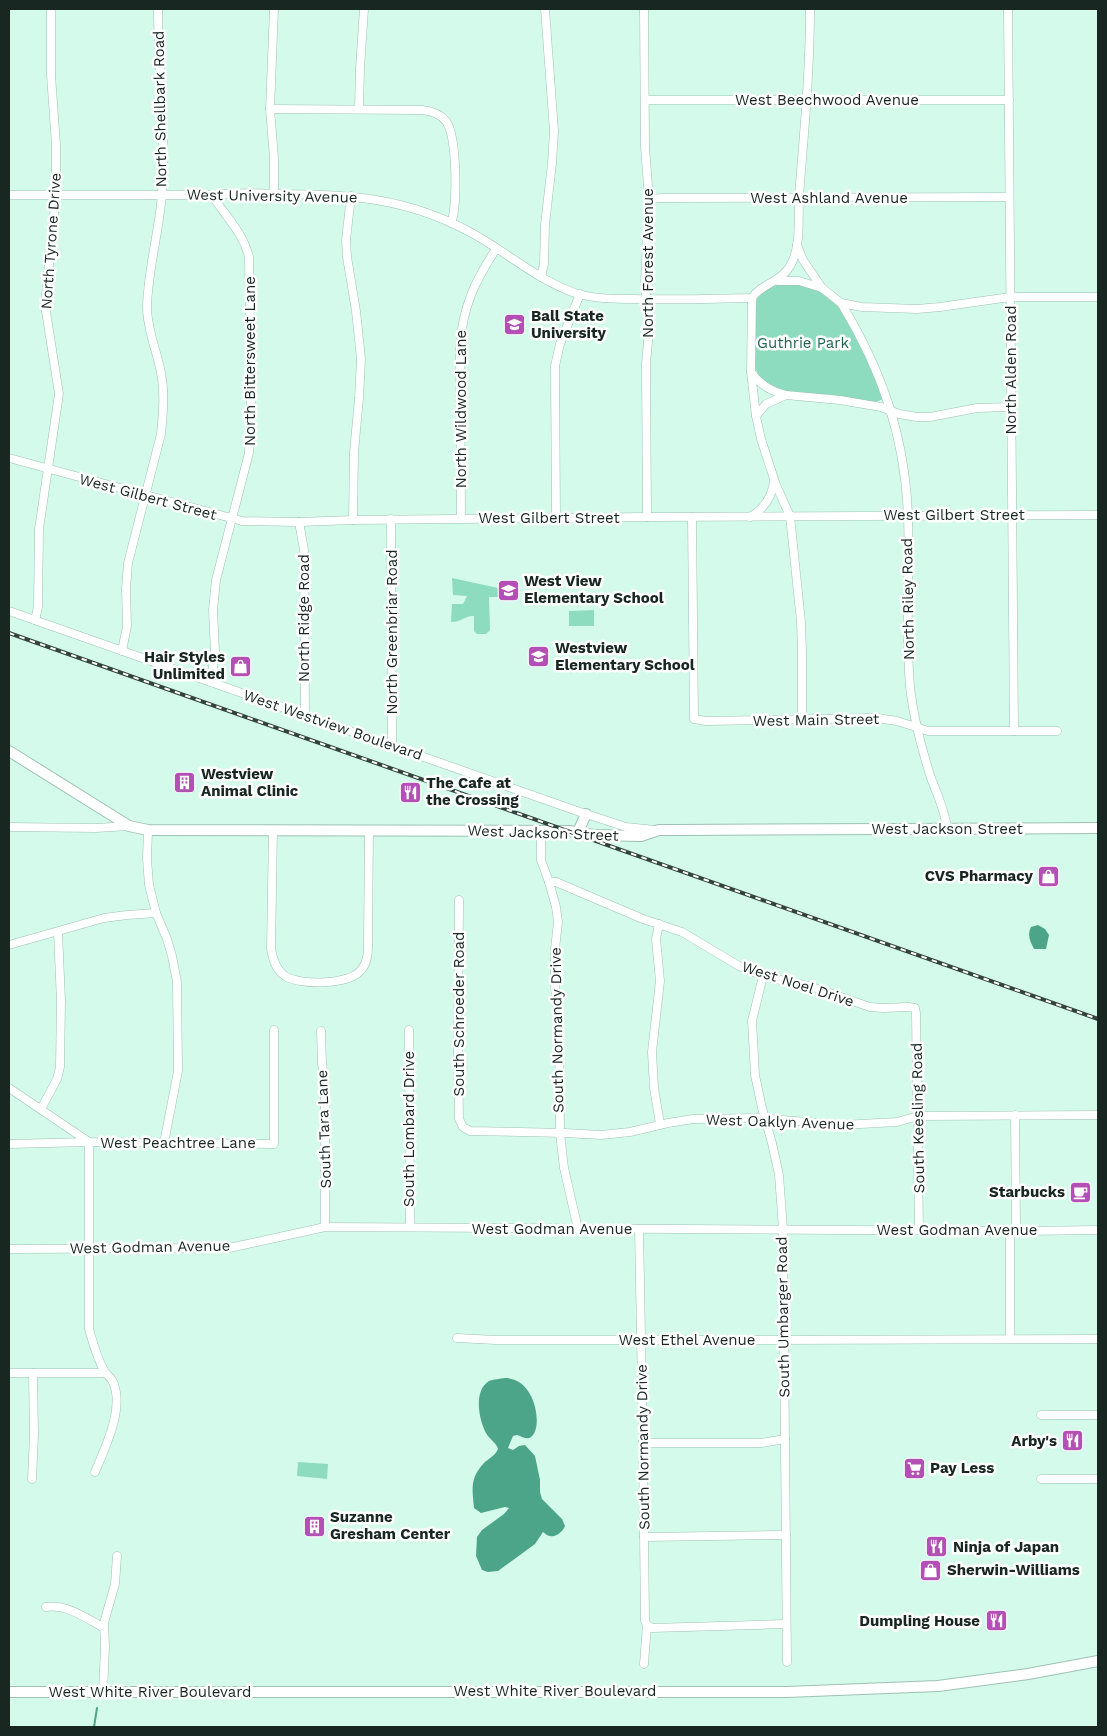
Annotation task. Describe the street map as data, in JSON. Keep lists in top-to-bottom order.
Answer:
{
  "streets": {
    "main road": ["West Jackson Street", "West White River Boulevard"],
    "street": [
      "West Beechwood Avenue",
      "North Shellbark Road",
      "West University Avenue",
      "West Ashland Avenue",
      "North Tyrone Drive",
      "North Forest Avenue",
      "North Bittersweet Lane",
      "North Alden Road",
      "North Wildwood Lane",
      "West Gilbert Street",
      "North Riley Road",
      "North Ridge Road",
      "North Greenbriar Road",
      "West Main Street",
      "West Westview Boulevard",
      "West Noel Drive",
      "South Schroeder Road",
      "South Normandy Drive",
      "South Keesling Road",
      "West Oaklyn Avenue",
      "South Tara Lane",
      "South Lombard Drive",
      "West Peachtree Lane",
      "West Godman Avenue",
      "South Umbarger Road",
      "West Ethel Avenue"
    ]
  },
  "crossings": [
    ["West Beechwood Avenue", "North Forest Avenue"],
    ["West Beechwood Avenue", "North Alden Road"],
    ["North Shellbark Road", "West University Avenue"],
    ["North Shellbark Road", "West Gilbert Street"],
    ["North Shellbark Road", "West Westview Boulevard"],
    ["West University Avenue", "North Tyrone Drive"],
    ["West University Avenue", "North Forest Avenue"],
    ["West University Avenue", "North Bittersweet Lane"],
    ["West University Avenue", "North Wildwood Lane"],
    ["West Ashland Avenue", "North Forest Avenue"],
    ["West Ashland Avenue", "North Alden Road"],
    ["North Tyrone Drive", "West Gilbert Street"],
    ["North Tyrone Drive", "West Westview Boulevard"],
    ["North Forest Avenue", "West Gilbert Street"],
    ["North Bittersweet Lane", "West Gilbert Street"],
    ["North Bittersweet Lane", "West Westview Boulevard"],
    ["North Alden Road", "West Gilbert Street"],
    ["North Alden Road", "West Main Street"],
    ["North Wildwood Lane", "West Gilbert Street"],
    ["West Gilbert Street", "North Riley Road"],
    ["West Gilbert Street", "North Ridge Road"],
    ["West Gilbert Street", "North Greenbriar Road"],
    ["West Gilbert Street", "West Main Street"],
    ["North Riley Road", "West Main Street"],
    ["North Riley Road", "West Jackson Street"],
    ["North Ridge Road", "West Westview Boulevard"],
    ["North Greenbriar Road", "West Westview Boulevard"],
    ["West Westview Boulevard", "West Jackson Street"],
    ["West Jackson Street", "South Normandy Drive"],
    ["West Noel Drive", "South Normandy Drive"],
    ["West Noel Drive", "South Keesling Road"],
    ["West Noel Drive", "South Umbarger Road"],
    ["South Schroeder Road", "West Oaklyn Avenue"],
    ["South Normandy Drive", "West Oaklyn Avenue"],
    ["South Normandy Drive", "West Godman Avenue"],
    ["South Normandy Drive", "West Ethel Avenue"],
    ["South Keesling Road", "West Oaklyn Avenue"],
    ["South Keesling Road", "West Godman Avenue"],
    ["West Oaklyn Avenue", "South Umbarger Road"],
    ["South Tara Lane", "West Godman Avenue"],
    ["South Lombard Drive", "West Godman Avenue"],
    ["West Godman Avenue", "South Umbarger Road"],
    ["South Umbarger Road", "West Ethel Avenue"]
  ],
  "parks": ["Guthrie Park"],
  "places": {
    "school or university": ["Ball State University", "West View Elementary School", "Westview Elementary School"],
    "shop": ["Hair Styles Unlimited", "CVS Pharmacy", "Sherwin-Williams"],
    "building": ["Westview Animal Clinic", "Suzanne Gresham Center"],
    "restaurant": [
      "The Cafe at the Crossing",
      "Arby's",
      "Ninja of Japan",
      "Dumpling House"
    ],
    "cafe": ["Starbucks"],
    "supermarket": ["Pay Less"]
  }
}
